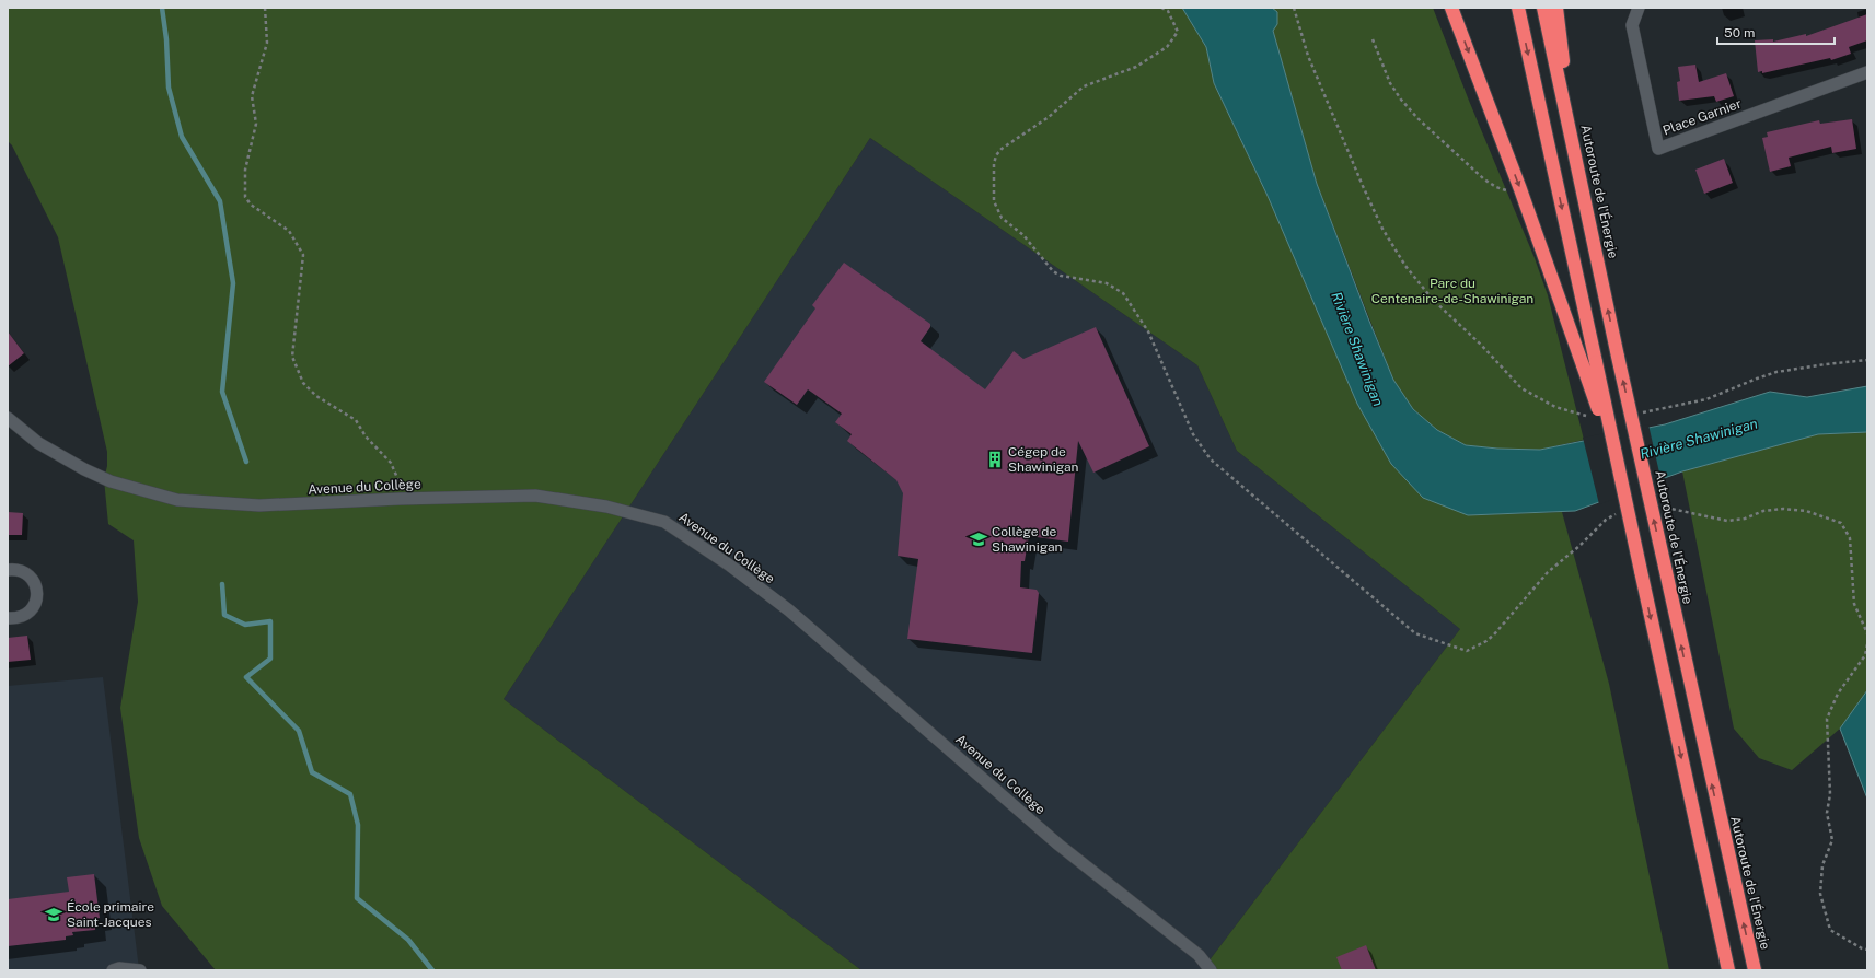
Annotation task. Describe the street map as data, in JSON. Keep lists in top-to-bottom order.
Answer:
{
  "streets": {
    "highway": ["Autoroute de l'Énergie"],
    "street": ["Place Garnier", "Avenue du Collège"]
  },
  "water": ["Rivière Shawinigan"],
  "parks": ["Parc du Centenaire-de-Shawinigan"],
  "places": {
    "building": ["Cégep de Shawinigan"],
    "school or university": ["Collège de Shawinigan", "École primaire Saint-Jacques"]
  },
  "scale_bar": "50 m"
}
